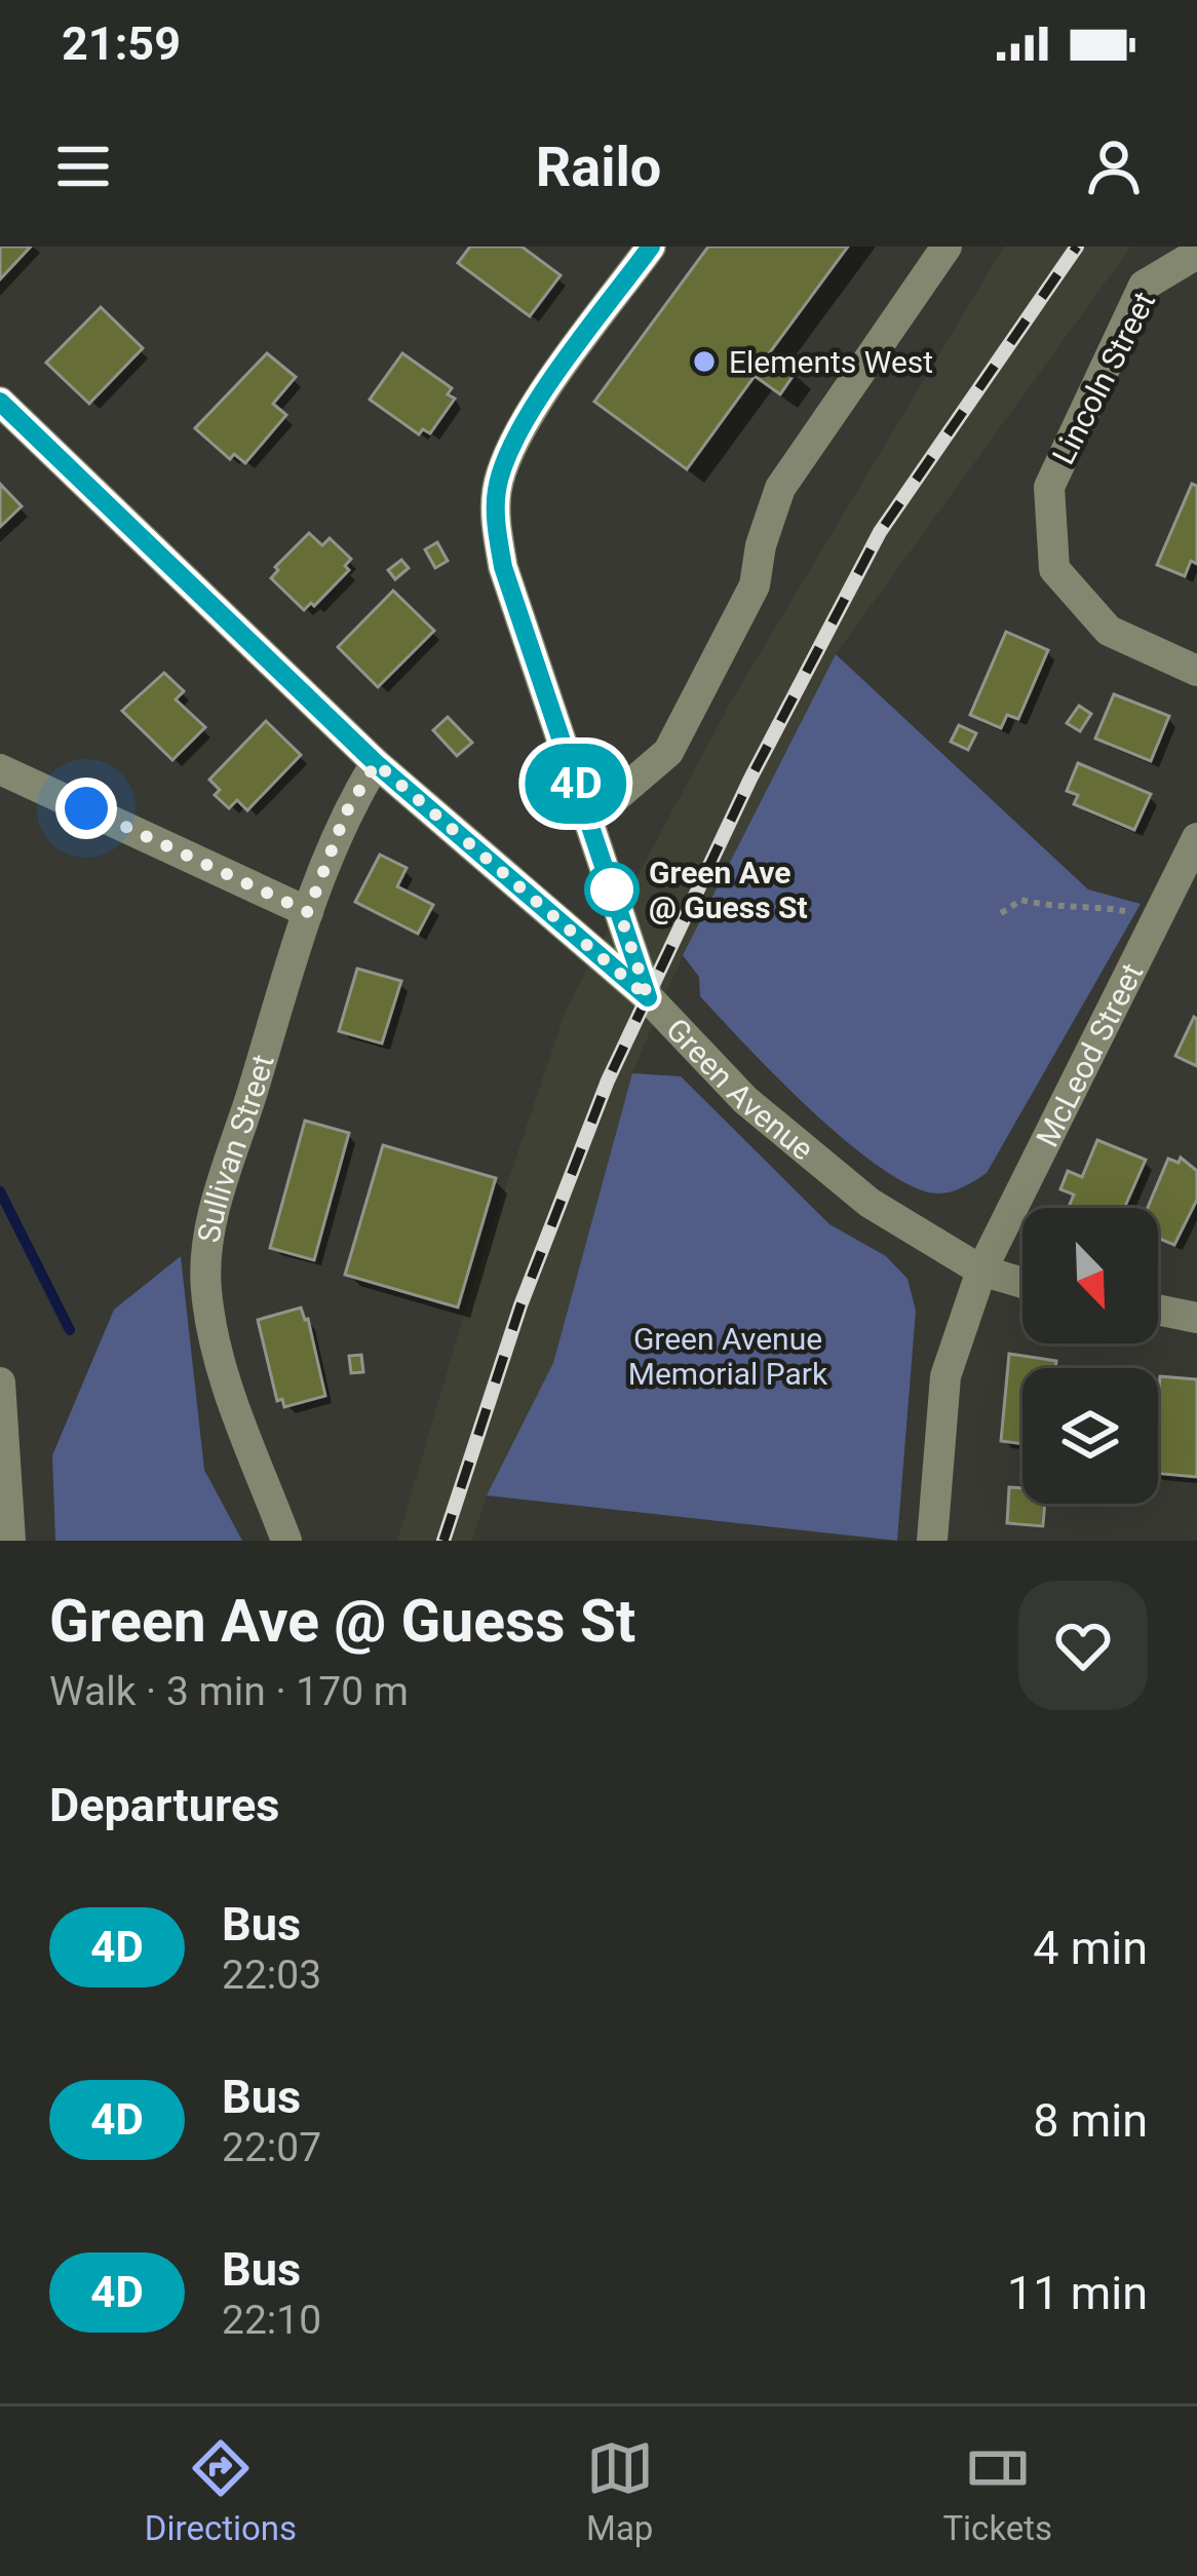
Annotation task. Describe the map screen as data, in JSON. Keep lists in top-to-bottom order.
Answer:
{
  "streets": {
    "street": [
      "Lincoln Street",
      "McLeod Street",
      "Green Avenue",
      "Sullivan Street"
    ]
  },
  "crossings": [
    ["McLeod Street", "Green Avenue"]
  ],
  "parks": ["Green Avenue Memorial Park"],
  "places": ["Elements West", "Green Ave @ Guess St"],
  "lines": ["bus line 4D"],
  "north": "bottom right",
  "page": {
    "status": "21:59",
    "header": "Railo",
    "on_map": "4D",
    "heading": [
      ["Green Ave @ Guess St", "Walk · 3 min · 170 m"],
      "Departures"
    ],
    "list": [
      {
        "mark": "4D",
        "name": "Bus",
        "note": "22:03",
        "value": "4 min"
      },
      {
        "mark": "4D",
        "name": "Bus",
        "note": "22:07",
        "value": "8 min"
      },
      {
        "mark": "4D",
        "name": "Bus",
        "note": "22:10",
        "value": "11 min"
      }
    ],
    "tabs": ["Directions", "Map", "Tickets"]
  }
}
